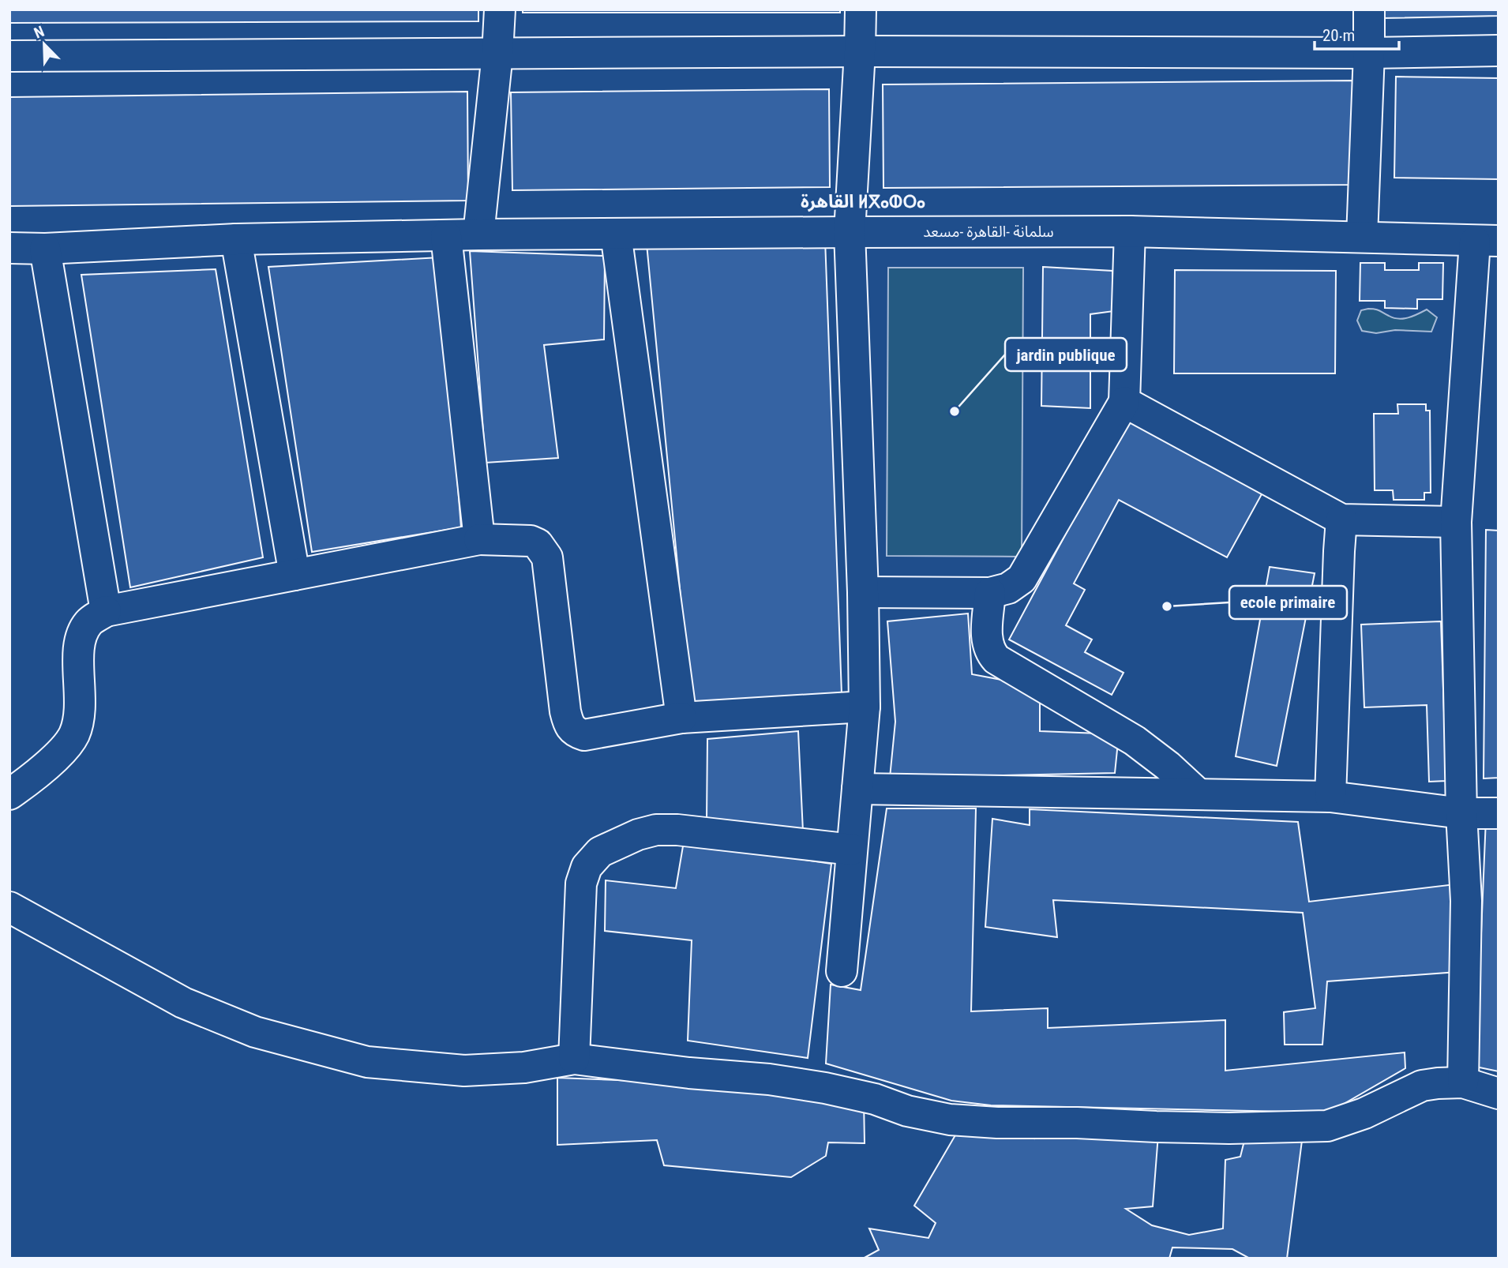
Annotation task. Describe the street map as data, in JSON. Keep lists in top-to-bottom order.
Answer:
{
  "streets": {
    "street": ["سلمانة -القاهرة -مسعد"]
  },
  "districts": ["القاهرة ⵍⴳⴰⵀⵔⴰ"],
  "places": ["jardin publique", "ecole primaire"],
  "scale_bar": "20 m",
  "north": "top left"
}
